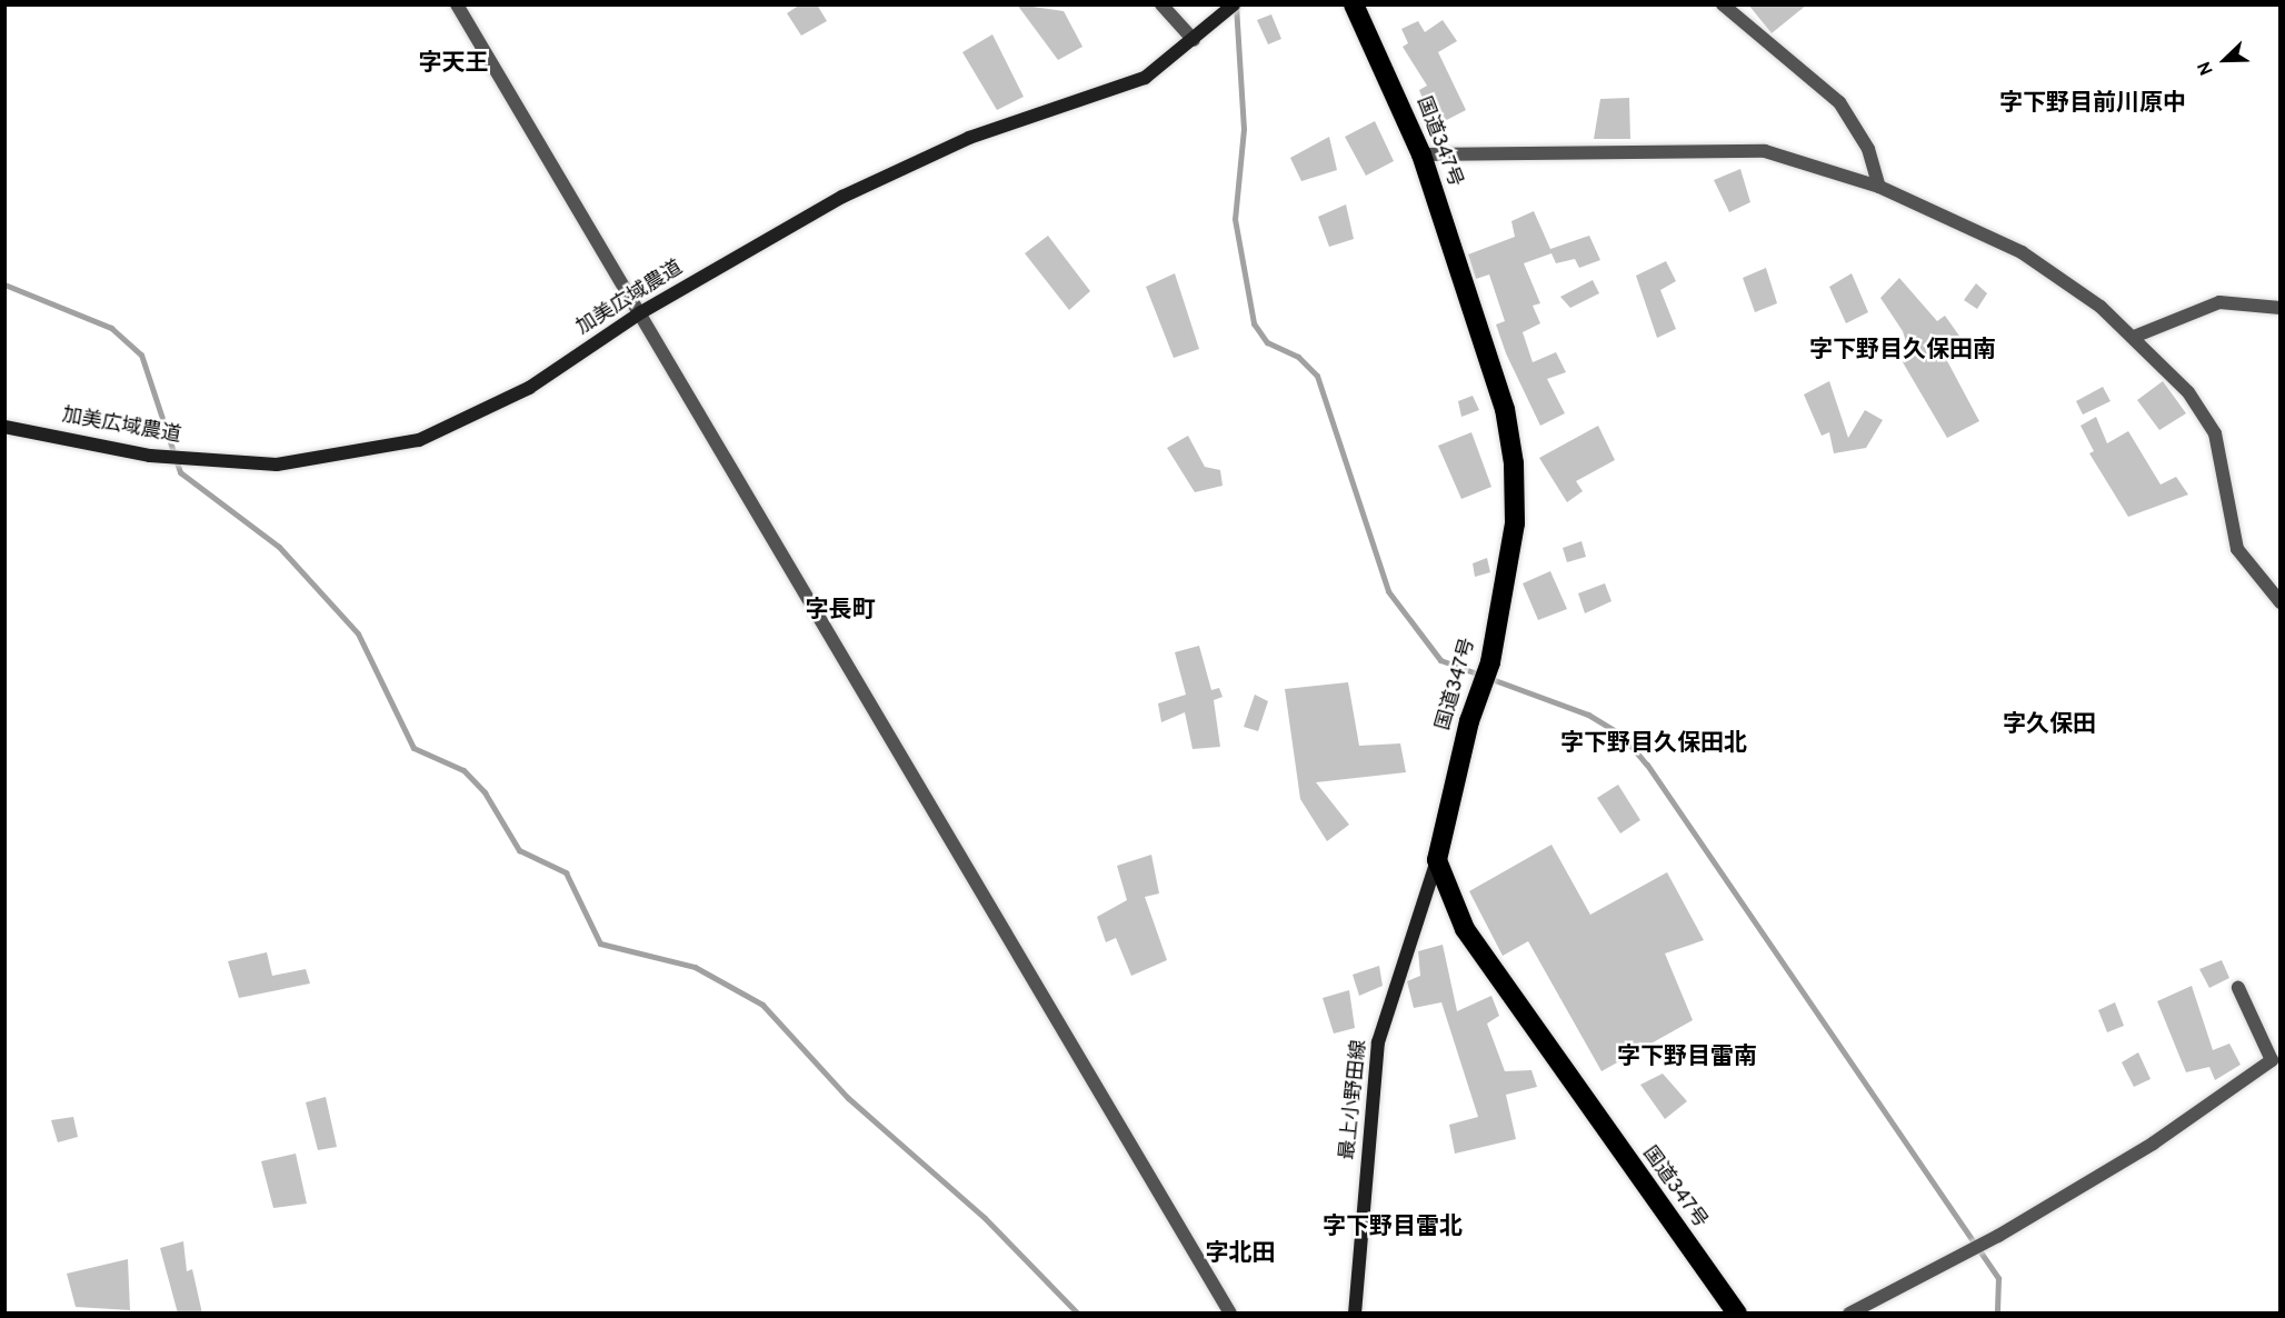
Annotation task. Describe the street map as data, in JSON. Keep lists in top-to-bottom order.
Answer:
{
  "streets": {
    "highway": ["国道347号"],
    "street": ["加美広域農道", "最上小野田線"]
  },
  "crossings": [
    ["国道347号", "最上小野田線"]
  ],
  "districts": [
    "字天王",
    "字下野目前川原中",
    "字下野目久保田南",
    "字長町",
    "字久保田",
    "字下野目久保田北",
    "字下野目雷南",
    "字下野目雷北",
    "字北田"
  ],
  "north": "bottom left"
}
